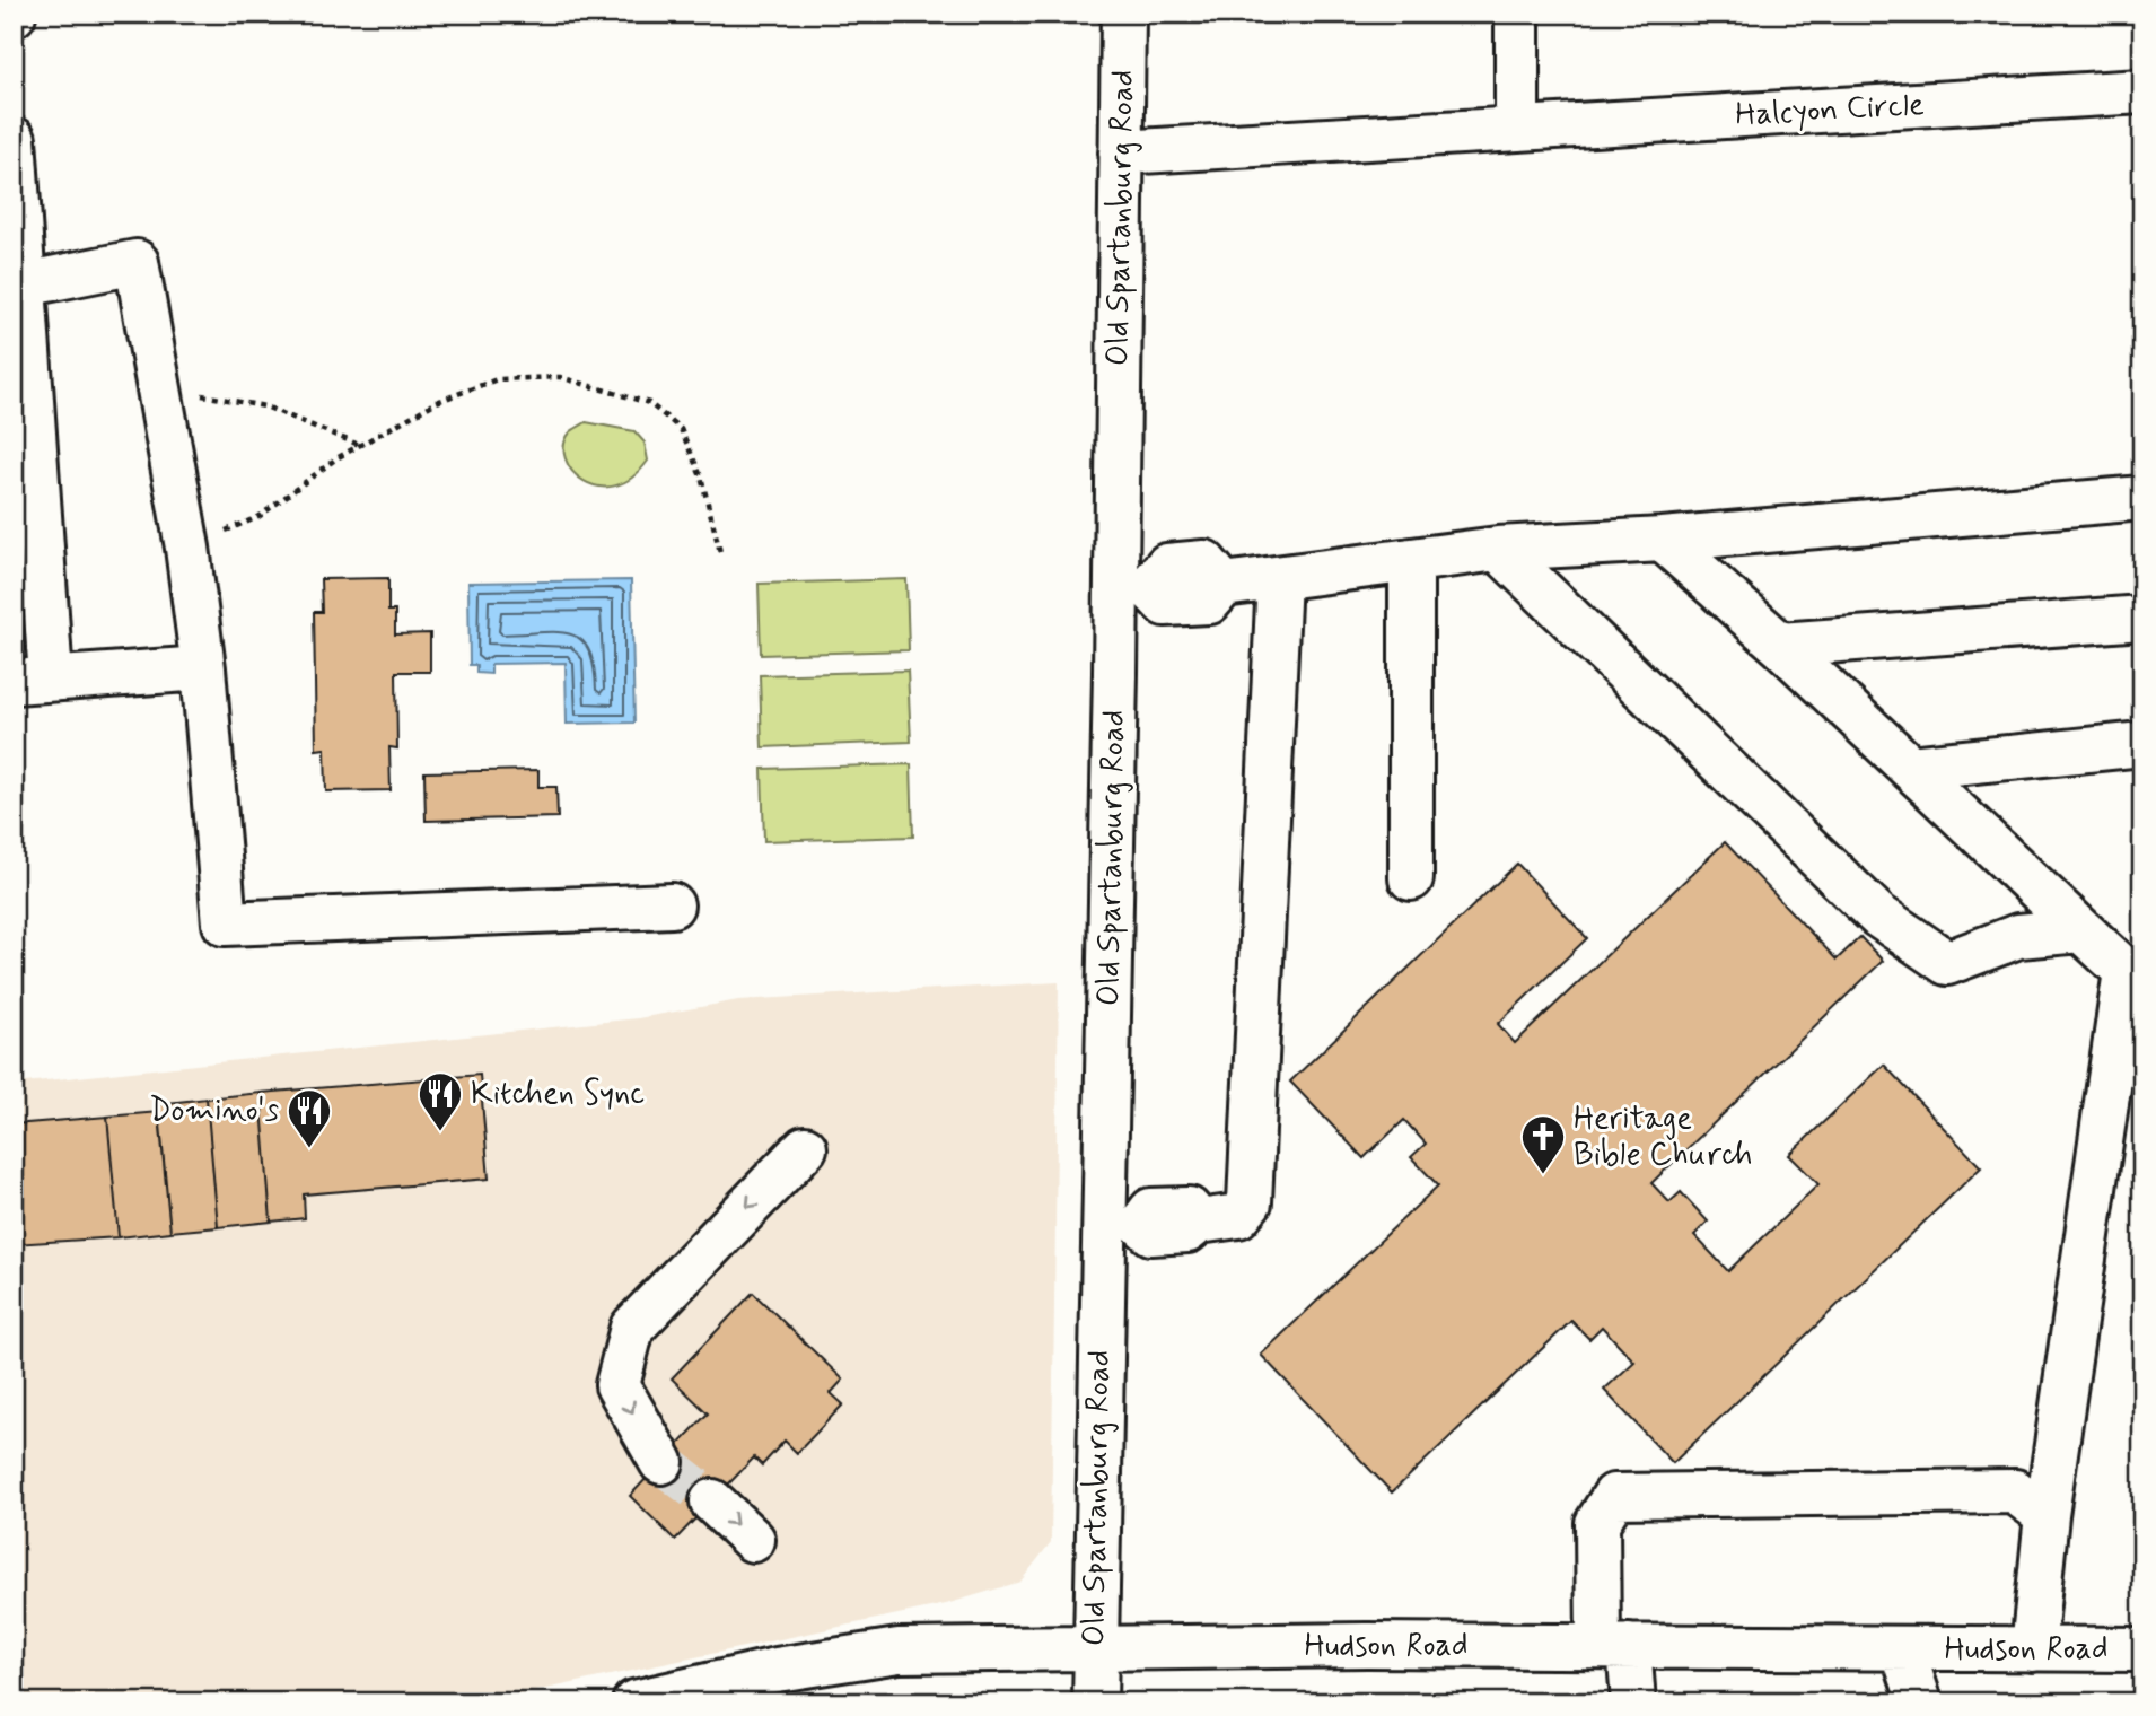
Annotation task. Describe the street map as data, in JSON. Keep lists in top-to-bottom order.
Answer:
{
  "streets": {
    "street": ["Halcyon Circle", "Old Spartanburg Road", "Hudson Road"]
  },
  "crossings": [
    ["Halcyon Circle", "Old Spartanburg Road"],
    ["Old Spartanburg Road", "Hudson Road"]
  ],
  "places": {
    "restaurant": ["Kitchen Sync", "Domino's"],
    "church": ["Heritage Bible Church"]
  }
}
